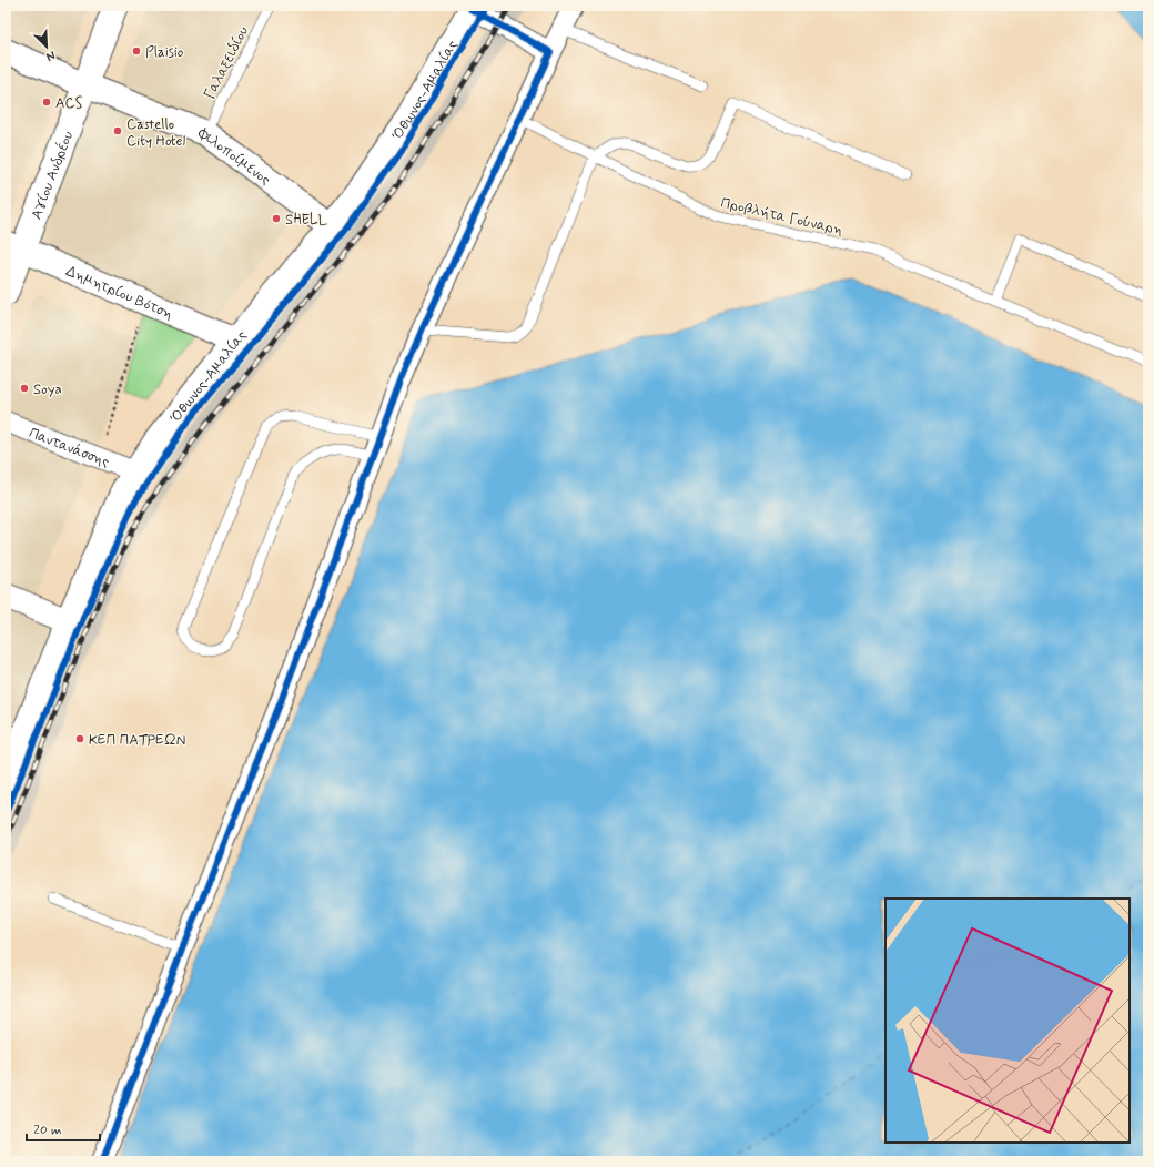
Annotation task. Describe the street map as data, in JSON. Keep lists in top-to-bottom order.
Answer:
{
  "streets": {
    "main road": [
      "Όθωνος-Αμαλίας",
      "Φιλοποίμενος",
      "Αγίου Ανδρέου",
      "Δημητρίου Βότση"
    ],
    "street": ["Παντανάσσης"],
    "lane": ["Γαλαξειδίου", "Προβλήτα Γούναρη"]
  },
  "crossings": [
    ["Γαλαξειδίου", "Φιλοποίμενος"],
    ["Όθωνος-Αμαλίας", "Φιλοποίμενος"],
    ["Όθωνος-Αμαλίας", "Δημητρίου Βότση"],
    ["Όθωνος-Αμαλίας", "Παντανάσσης"],
    ["Φιλοποίμενος", "Αγίου Ανδρέου"],
    ["Αγίου Ανδρέου", "Δημητρίου Βότση"]
  ],
  "places": [
    "Plaisio",
    "ACS",
    "Castello City Hotel",
    "SHELL",
    "Soya",
    "ΚΕΠ ΠΑΤΡΕΩΝ"
  ],
  "scale_bar": "20 m",
  "north": "bottom right"
}
